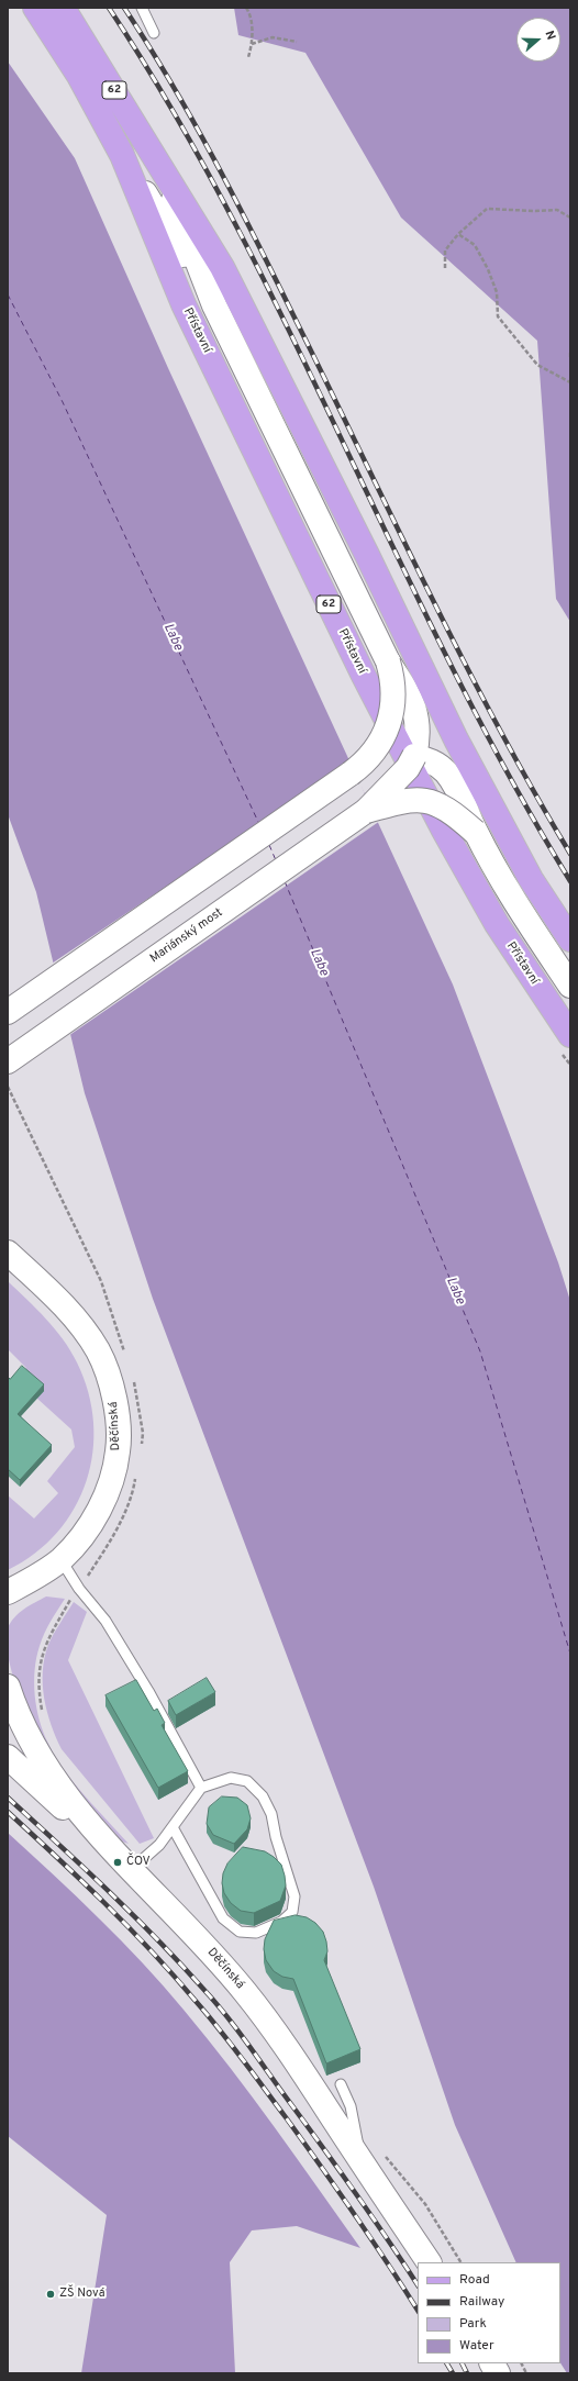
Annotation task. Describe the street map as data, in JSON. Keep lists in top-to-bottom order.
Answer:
{
  "streets": {
    "main road": ["62", "Přístavní"],
    "street": ["Mariánský most", "Děčínská"]
  },
  "crossings": [
    ["Přístavní", "Mariánský most"]
  ],
  "water": ["Labe"],
  "places": ["ČOV", "ZŠ Nová"],
  "legend": [
    "Road",
    "Railway",
    "Park",
    "Water"
  ],
  "north": "right"
}
